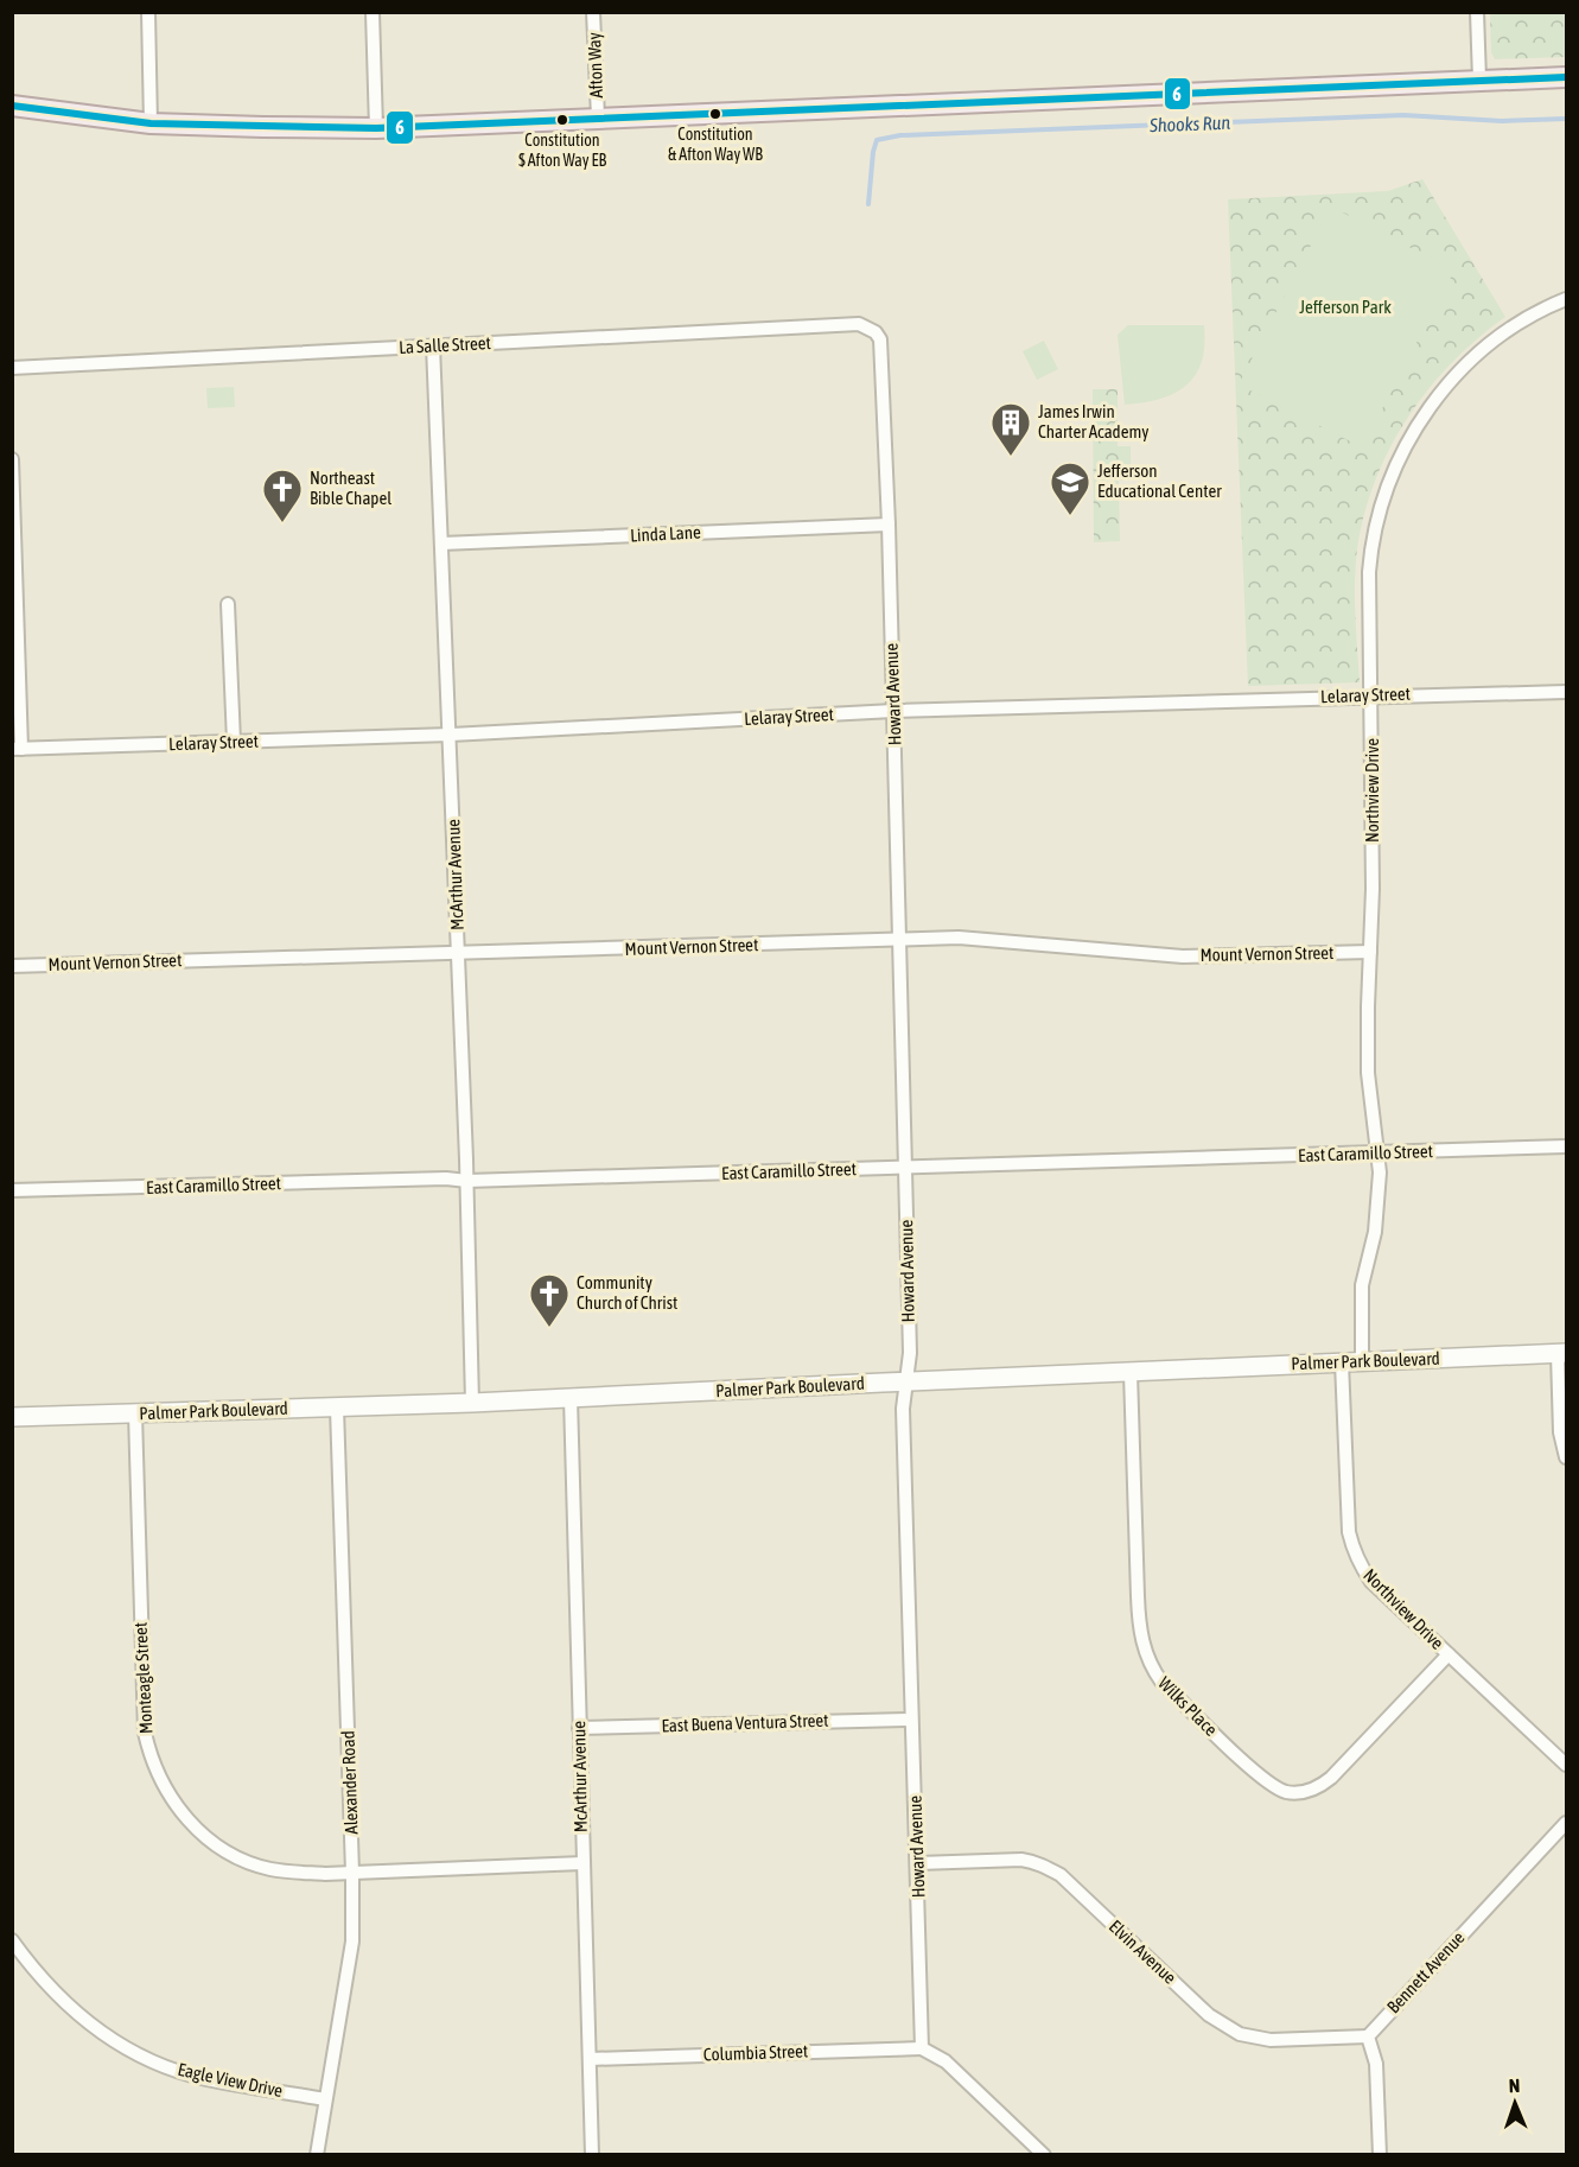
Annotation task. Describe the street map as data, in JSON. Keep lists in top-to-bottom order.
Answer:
{
  "streets": {
    "main road": ["Palmer Park Boulevard"],
    "street": [
      "Afton Way",
      "La Salle Street",
      "Linda Lane",
      "Howard Avenue",
      "Lelaray Street",
      "Northview Drive",
      "McArthur Avenue",
      "Mount Vernon Street",
      "East Caramillo Street",
      "Monteagle Street",
      "Wilks Place",
      "East Buena Ventura Street",
      "Alexander Road",
      "Elvin Avenue",
      "Bennett Avenue",
      "Columbia Street",
      "Eagle View Drive"
    ]
  },
  "crossings": [
    ["La Salle Street", "Howard Avenue"],
    ["La Salle Street", "McArthur Avenue"],
    ["Linda Lane", "Howard Avenue"],
    ["Linda Lane", "McArthur Avenue"],
    ["Howard Avenue", "Lelaray Street"],
    ["Howard Avenue", "Mount Vernon Street"],
    ["Howard Avenue", "East Caramillo Street"],
    ["Howard Avenue", "Palmer Park Boulevard"],
    ["Howard Avenue", "East Buena Ventura Street"],
    ["Howard Avenue", "Elvin Avenue"],
    ["Howard Avenue", "Columbia Street"],
    ["Lelaray Street", "Northview Drive"],
    ["Lelaray Street", "McArthur Avenue"],
    ["Northview Drive", "Mount Vernon Street"],
    ["Northview Drive", "East Caramillo Street"],
    ["Northview Drive", "Palmer Park Boulevard"],
    ["Northview Drive", "Wilks Place"],
    ["McArthur Avenue", "Mount Vernon Street"],
    ["McArthur Avenue", "East Caramillo Street"],
    ["McArthur Avenue", "Palmer Park Boulevard"],
    ["McArthur Avenue", "Monteagle Street"],
    ["McArthur Avenue", "East Buena Ventura Street"],
    ["McArthur Avenue", "Columbia Street"],
    ["Palmer Park Boulevard", "Monteagle Street"],
    ["Palmer Park Boulevard", "Wilks Place"],
    ["Palmer Park Boulevard", "Alexander Road"],
    ["Monteagle Street", "Alexander Road"],
    ["Alexander Road", "Eagle View Drive"],
    ["Elvin Avenue", "Bennett Avenue"]
  ],
  "water": ["Shooks Run"],
  "parks": ["Jefferson Park"],
  "places": {
    "other": ["Constitution & Afton Way WB", "Constitution $ Afton Way EB"],
    "building": ["James Irwin Charter Academy"],
    "school or university": ["Jefferson Educational Center"],
    "church": ["Northeast Bible Chapel", "Community Church of Christ"]
  },
  "lines": ["transit line 6"],
  "north": "top"
}
